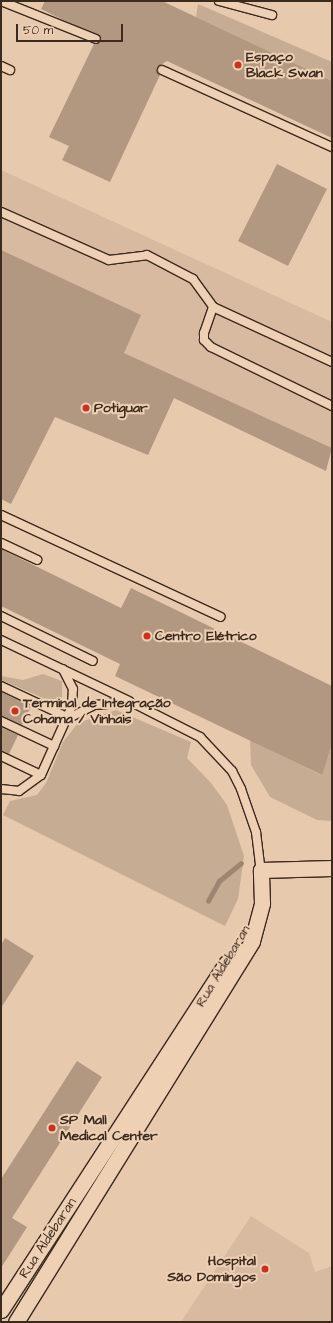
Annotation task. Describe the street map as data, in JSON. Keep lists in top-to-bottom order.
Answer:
{
  "streets": {
    "street": ["Rua Aldebaran"]
  },
  "places": [
    "Espaço Black Swan",
    "Potiguar",
    "Centro Elétrico",
    "Terminal de Integração Cohama / Vinhais",
    "SP Mall Medical Center",
    "Hospital São Domingos"
  ],
  "scale_bar": "50 m"
}
